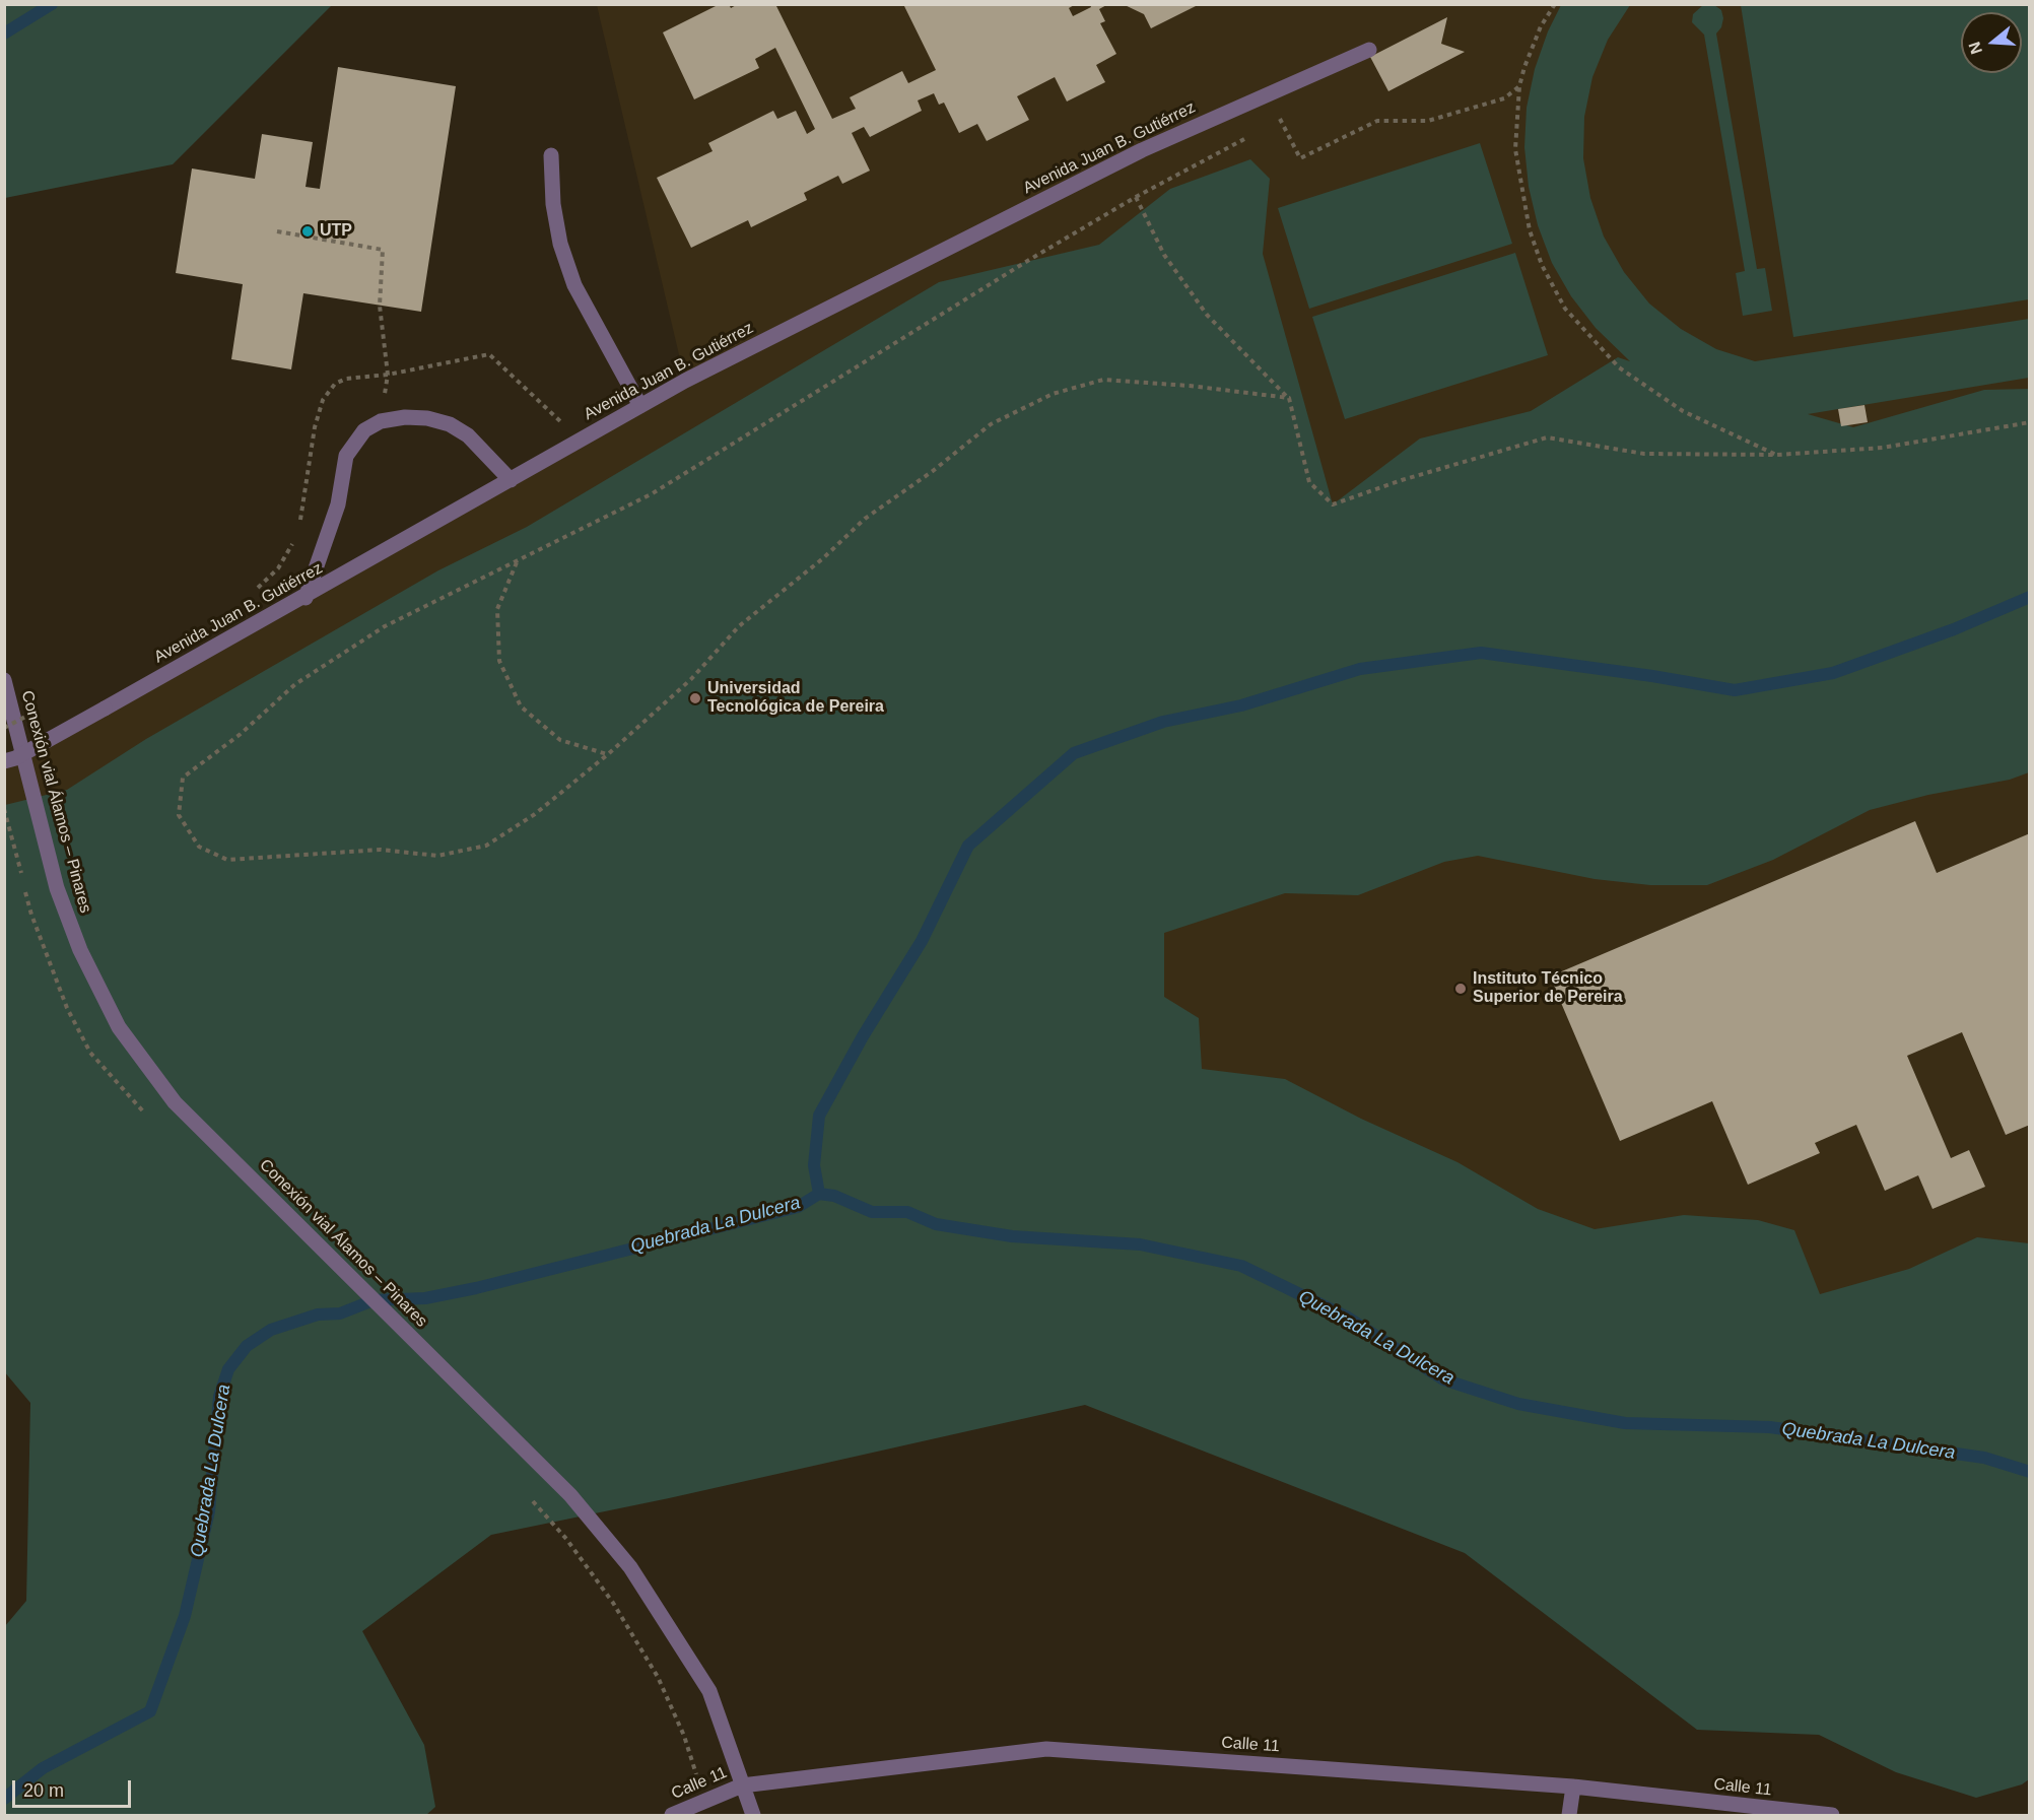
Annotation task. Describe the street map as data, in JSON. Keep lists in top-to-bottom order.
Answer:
{
  "streets": {
    "street": ["Avenida Juan B. Gutiérrez", "Conexión vial Álamos – Pinares", "Calle 11"]
  },
  "crossings": [
    ["Conexión vial Álamos – Pinares", "Calle 11"]
  ],
  "water": ["Quebrada La Dulcera"],
  "places": ["UTP", "Universidad Tecnológica de Pereira", "Instituto Técnico Superior de Pereira"],
  "scale_bar": "20 m",
  "north": "left"
}
